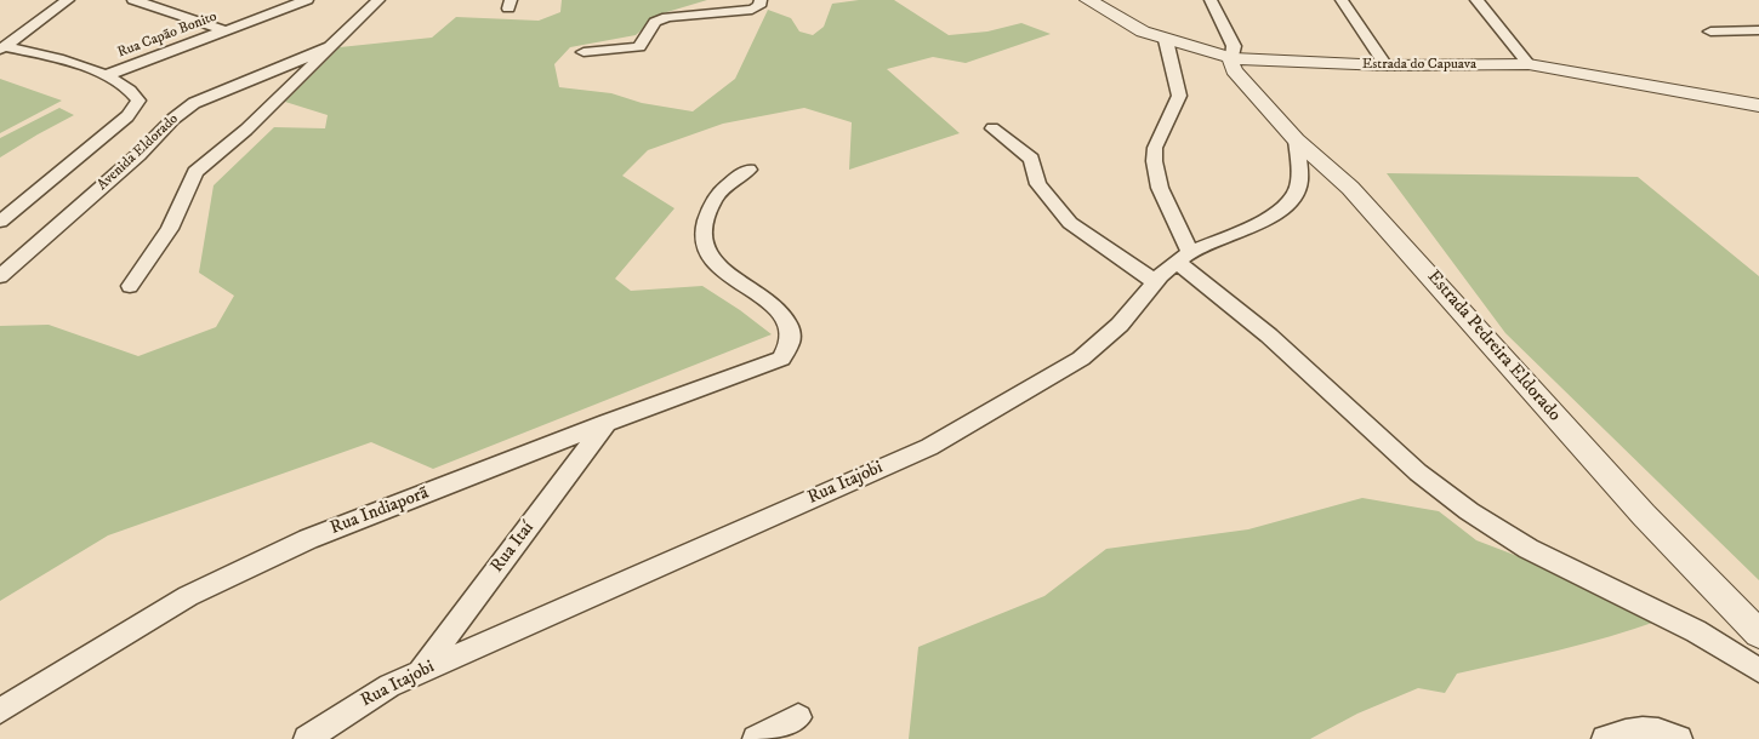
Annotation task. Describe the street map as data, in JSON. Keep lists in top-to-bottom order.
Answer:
{
  "streets": {
    "street": [
      "Rua Capão Bonito",
      "Estrada do Capuava",
      "Avenida Eldorado",
      "Estrada Pedreira Eldorado",
      "Rua Itajobi",
      "Rua Indiaporã",
      "Rua Itaí"
    ]
  },
  "crossings": [
    ["Estrada do Capuava", "Estrada Pedreira Eldorado"],
    ["Estrada Pedreira Eldorado", "Rua Itajobi"],
    ["Rua Itajobi", "Rua Itaí"],
    ["Rua Indiaporã", "Rua Itaí"]
  ]
}
